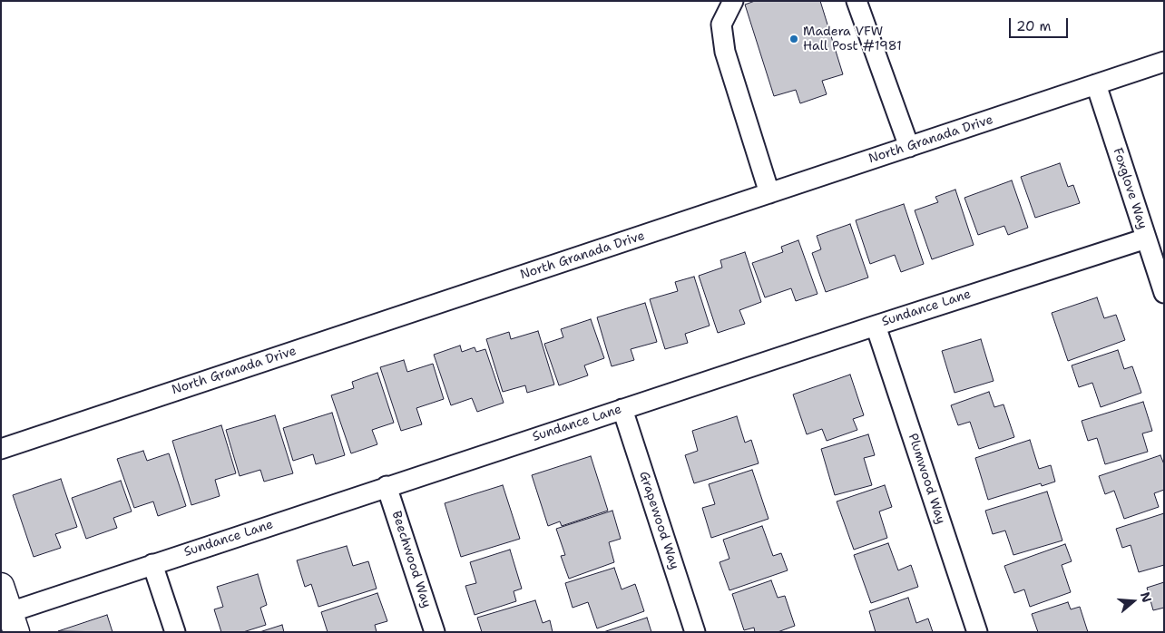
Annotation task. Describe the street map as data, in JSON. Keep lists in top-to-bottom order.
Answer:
{
  "streets": {
    "street": [
      "North Granada Drive",
      "Foxglove Way",
      "Sundance Lane",
      "Plumwood Way",
      "Grapewood Way",
      "Beechwood Way"
    ]
  },
  "crossings": [
    ["North Granada Drive", "Foxglove Way"],
    ["Foxglove Way", "Sundance Lane"],
    ["Sundance Lane", "Plumwood Way"],
    ["Sundance Lane", "Grapewood Way"],
    ["Sundance Lane", "Beechwood Way"]
  ],
  "places": ["Madera VFW Hall Post #1981"],
  "scale_bar": "20 m",
  "north": "right"
}
